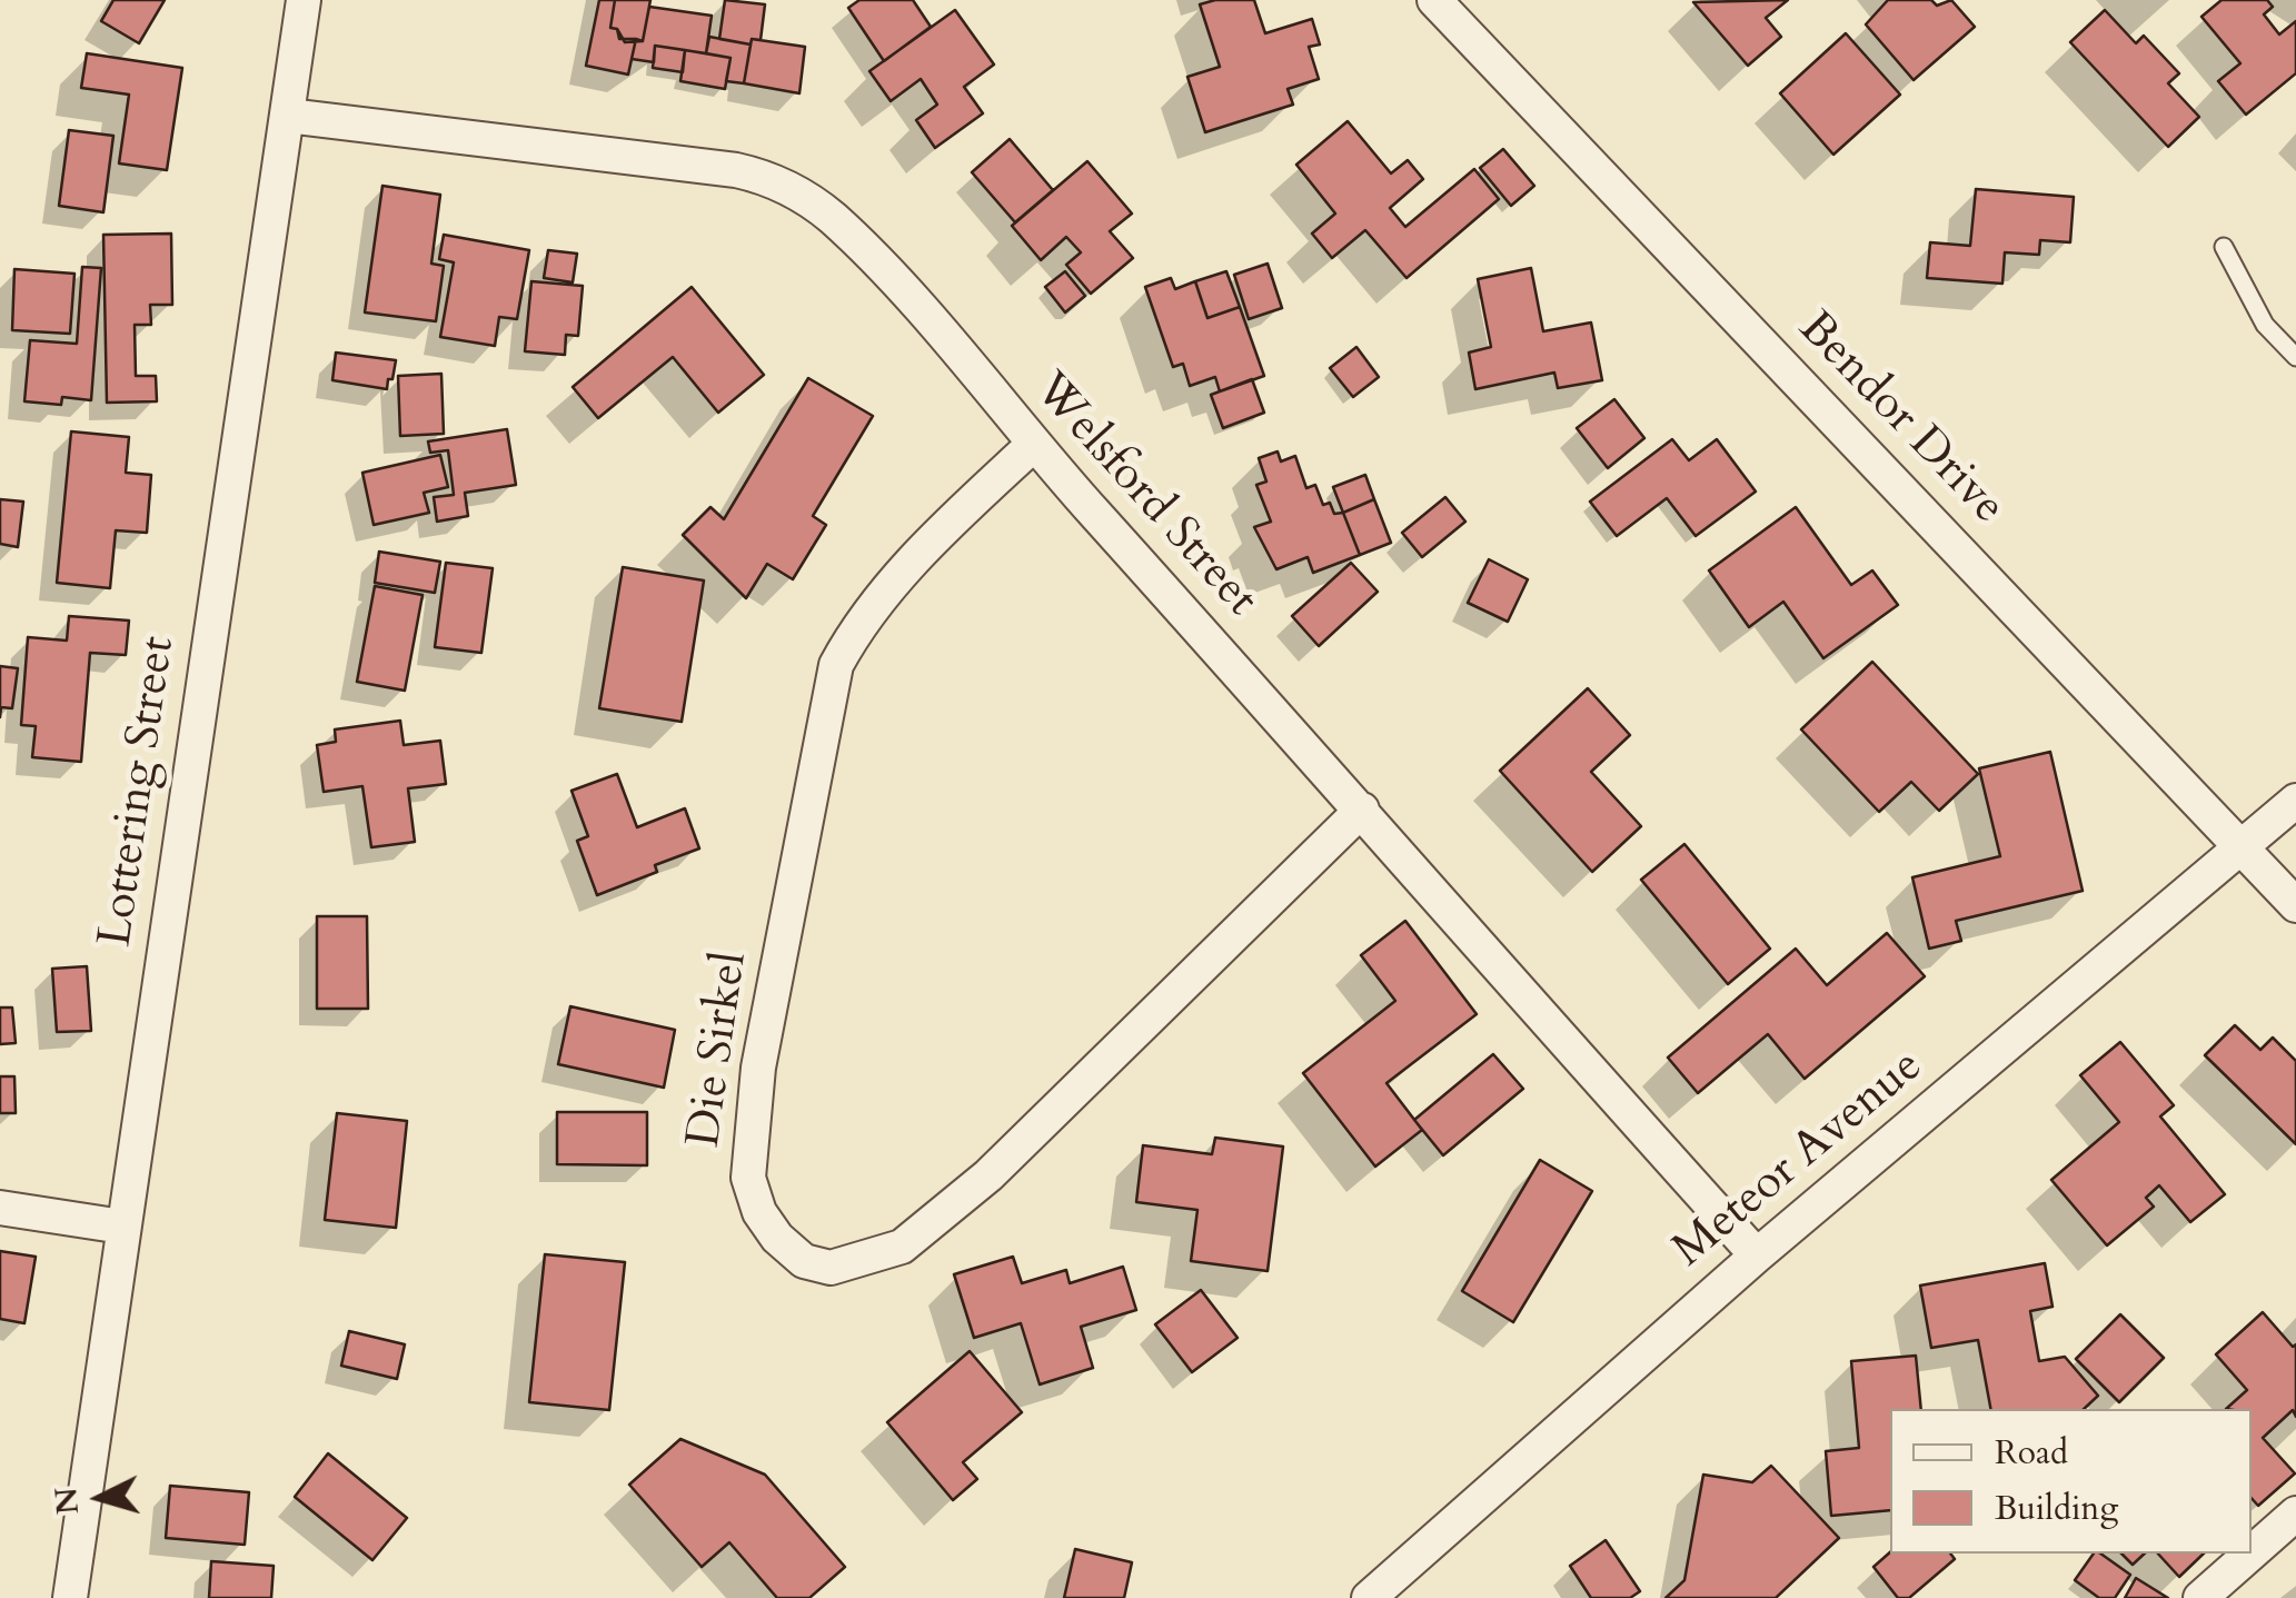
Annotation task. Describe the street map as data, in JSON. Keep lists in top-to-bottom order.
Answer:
{
  "streets": {
    "street": [
      "Bendor Drive",
      "Welsford Street",
      "Lottering Street",
      "Die Sirkel",
      "Meteor Avenue"
    ]
  },
  "crossings": [
    ["Bendor Drive", "Meteor Avenue"],
    ["Welsford Street", "Lottering Street"],
    ["Welsford Street", "Die Sirkel"],
    ["Welsford Street", "Meteor Avenue"]
  ],
  "legend": ["Road", "Building"],
  "north": "left"
}
